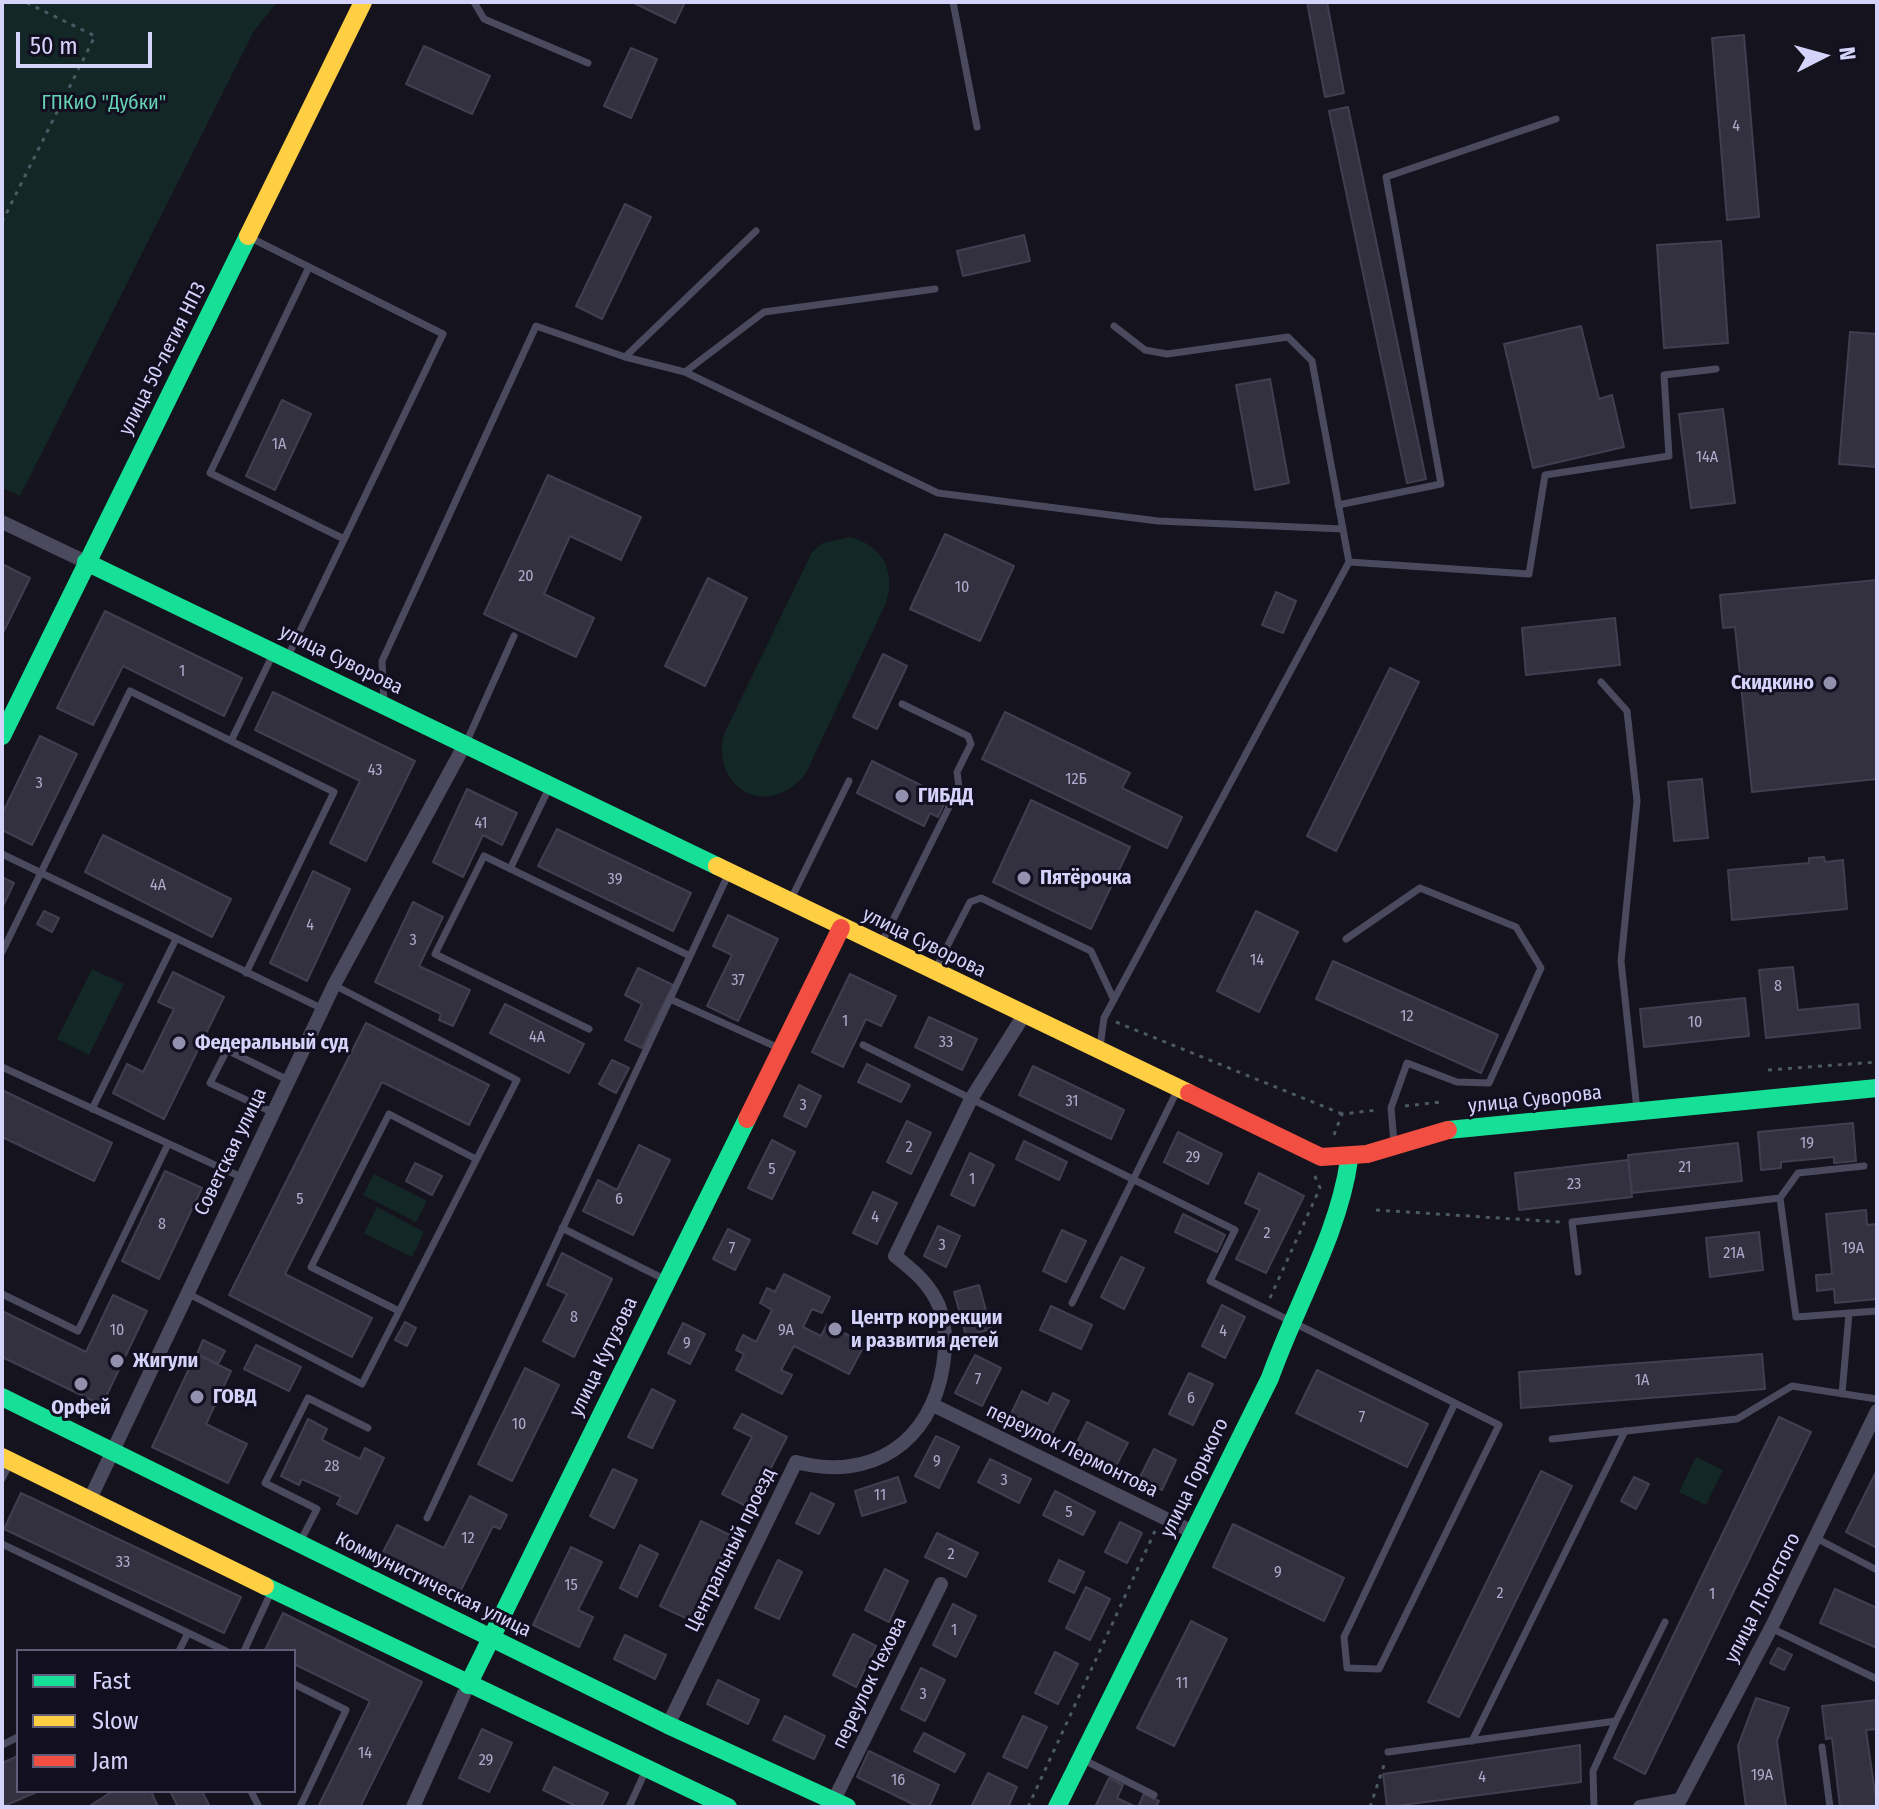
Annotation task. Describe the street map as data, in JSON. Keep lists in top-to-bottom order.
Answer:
{
  "streets": {
    "main road": [
      "улица 50-летия НПЗ",
      "улица Суворова",
      "улица Кутузова",
      "улица Горького",
      "Коммунистическая улица"
    ],
    "street": [
      "Советская улица",
      "переулок Лермонтова",
      "Центральный проезд",
      "улица Л.Толстого",
      "переулок Чехова"
    ]
  },
  "crossings": [
    ["улица 50-летия НПЗ", "улица Суворова"],
    ["улица Суворова", "Советская улица"],
    ["улица Суворова", "улица Кутузова"],
    ["улица Суворова", "улица Горького"],
    ["улица Суворова", "Центральный проезд"],
    ["Советская улица", "Коммунистическая улица"],
    ["улица Кутузова", "Коммунистическая улица"],
    ["переулок Лермонтова", "улица Горького"],
    ["переулок Лермонтова", "Центральный проезд"],
    ["Центральный проезд", "Коммунистическая улица"],
    ["Коммунистическая улица", "переулок Чехова"]
  ],
  "parks": ["ГПКиО \"Дубки\""],
  "places": [
    "Скидкино",
    "ГИБДД",
    "Пятёрочка",
    "Федеральный суд",
    "Центр коррекции и развития детей",
    "Жигули",
    "Орфей",
    "ГОВД"
  ],
  "house_numbers": [
    "4",
    "1А",
    "14А",
    "20",
    "10",
    "1",
    "43",
    "12Б",
    "3",
    "41",
    "39",
    "4А",
    "4",
    "3",
    "14",
    "37",
    "8",
    "12",
    "1",
    "10",
    "4А",
    "33",
    "31",
    "3",
    "19",
    "2",
    "29",
    "21",
    "5",
    "1",
    "23",
    "5",
    "6",
    "4",
    "8",
    "2",
    "3",
    "7",
    "19А",
    "21А",
    "8",
    "10",
    "9А",
    "4",
    "9",
    "7",
    "1А",
    "6",
    "7",
    "10",
    "9",
    "28",
    "3",
    "11",
    "5",
    "12",
    "2",
    "33",
    "9",
    "15",
    "2",
    "1",
    "1",
    "11",
    "3",
    "14",
    "29",
    "19А",
    "4",
    "16"
  ],
  "legend": ["Fast", "Slow", "Jam"],
  "scale_bar": "50 m",
  "north": "right"
}
